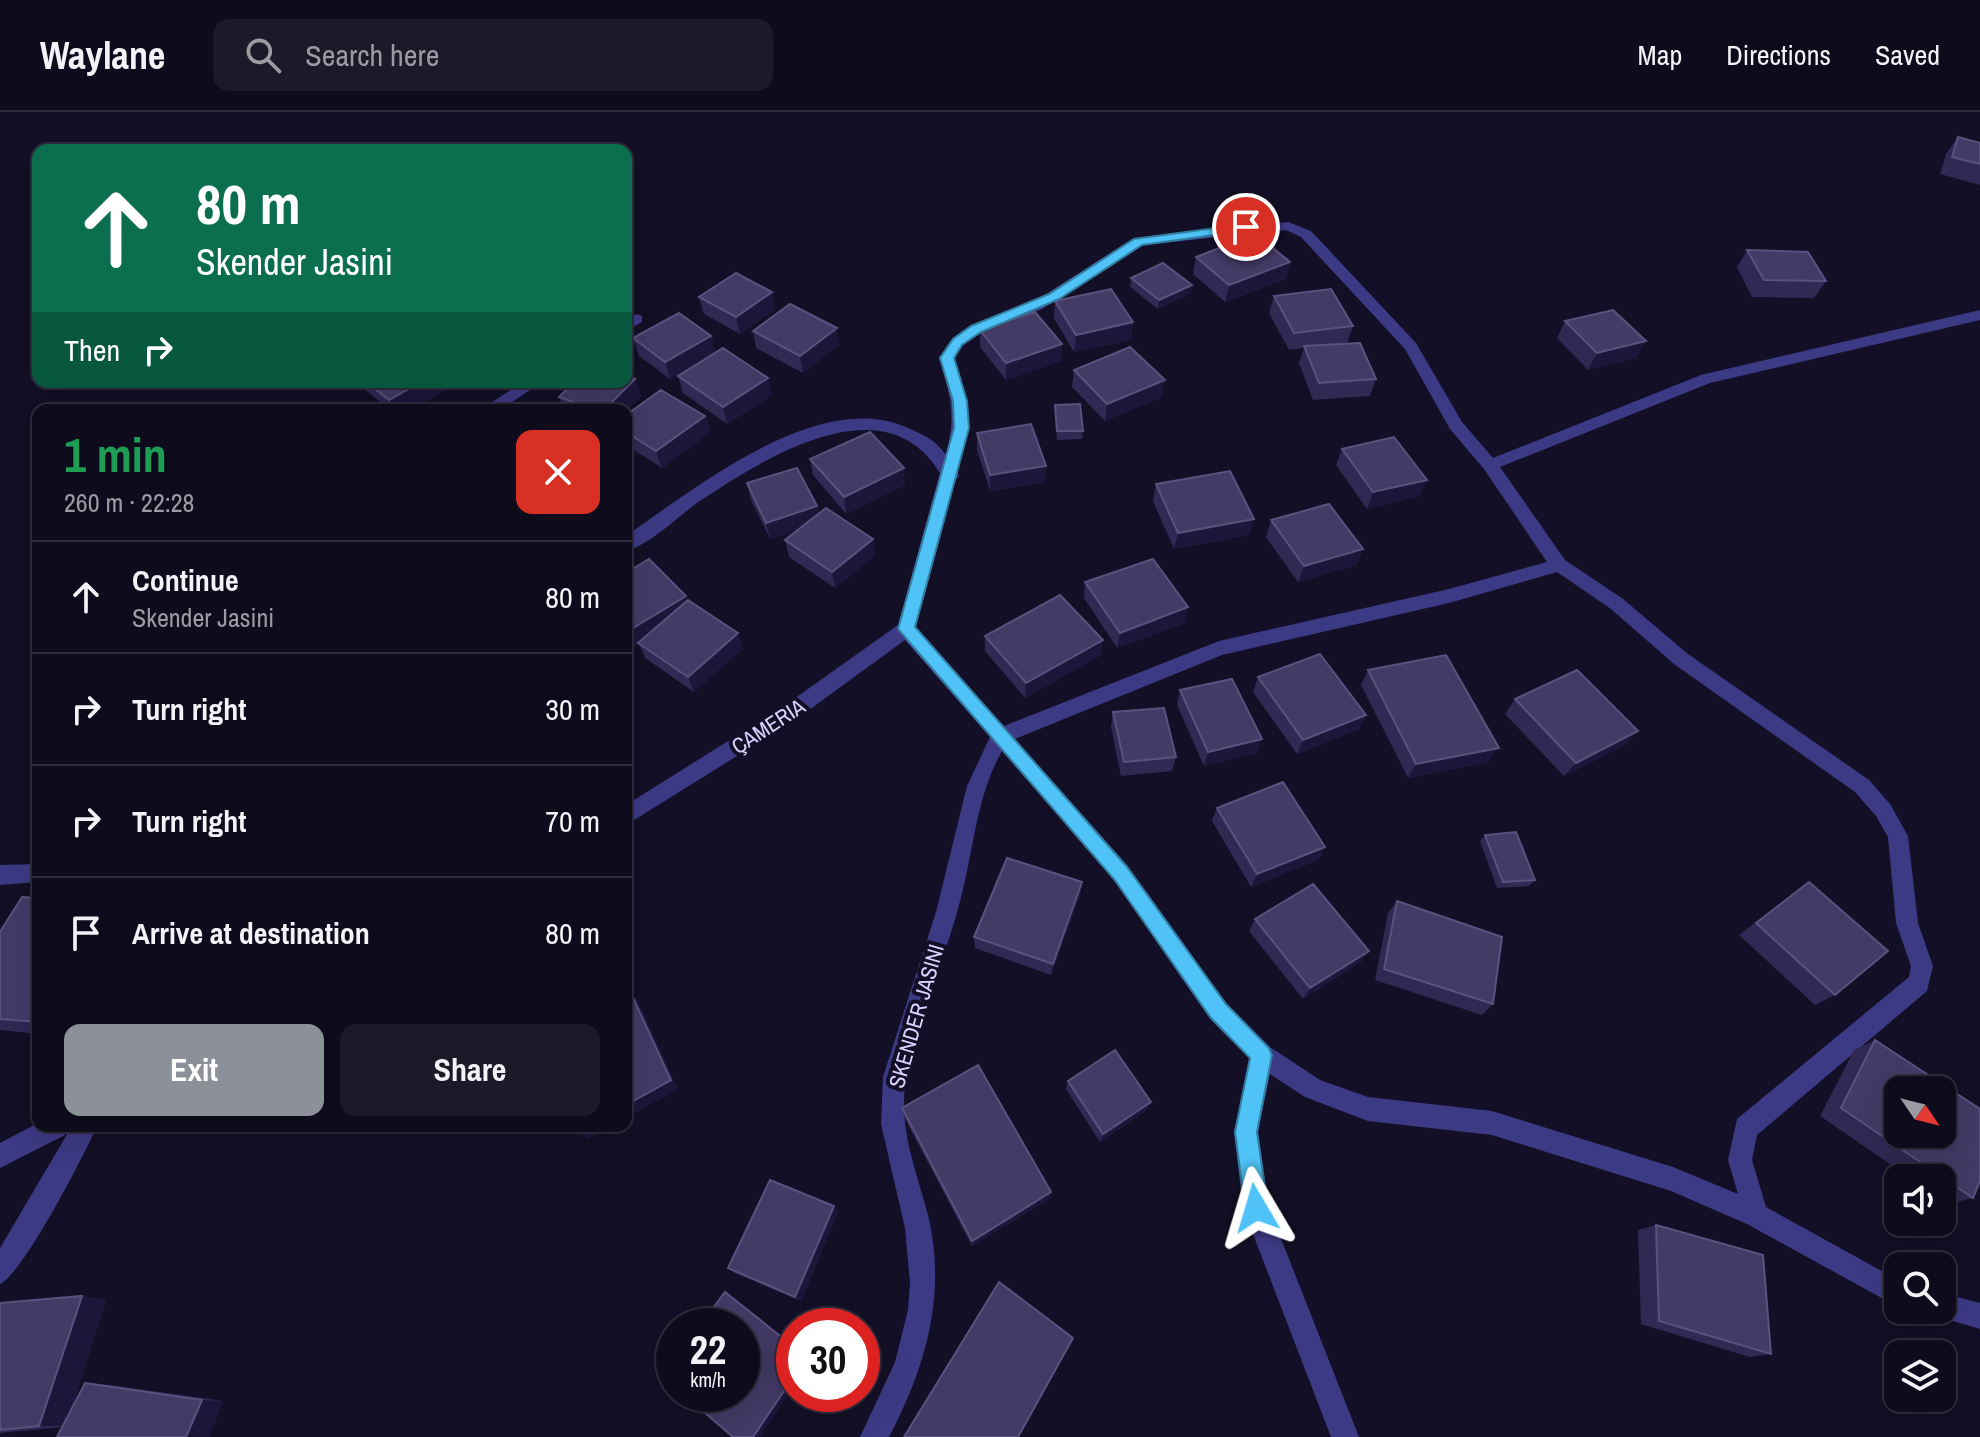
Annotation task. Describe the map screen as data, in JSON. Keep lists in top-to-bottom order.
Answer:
{
  "streets": {
    "street": ["ÇAMERIA", "SKENDER JASINI"]
  },
  "north": "bottom right",
  "page": {
    "header": "Waylane",
    "search": "Search here",
    "nav": ["Map", "Directions", "Saved"],
    "turn": ["80 m", "Skender Jasini"],
    "then": "Then",
    "heading": ["1 min", "260 m · 22:28"],
    "list": [
      {
        "name": "Continue",
        "note": "Skender Jasini",
        "value": "80 m"
      },
      {
        "name": "Turn right",
        "value": "30 m"
      },
      {
        "name": "Turn right",
        "value": "70 m"
      },
      {
        "name": "Arrive at destination",
        "value": "80 m"
      }
    ],
    "buttons": ["Exit", "Share"],
    "speed": "22 km/h",
    "limit": "30"
  }
}
